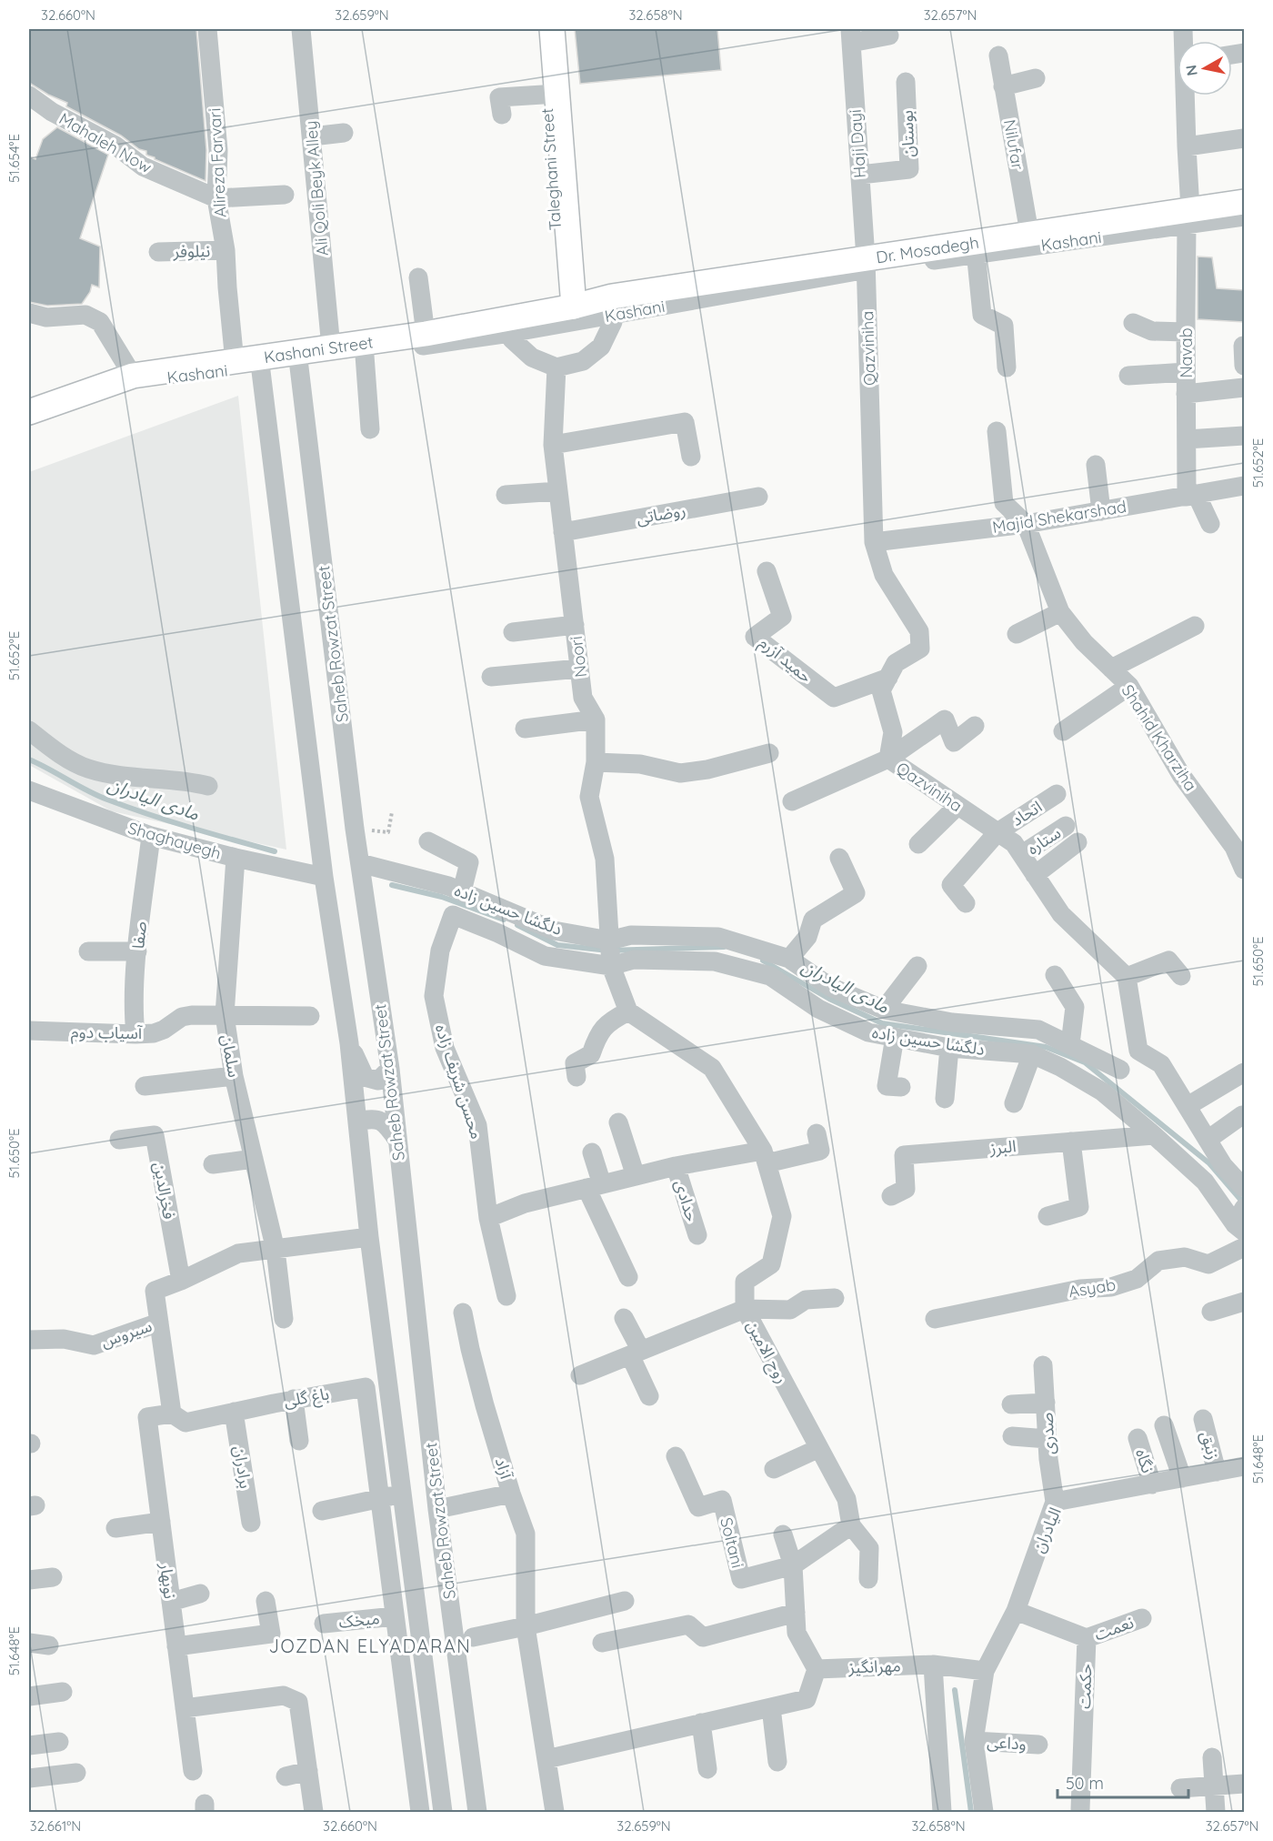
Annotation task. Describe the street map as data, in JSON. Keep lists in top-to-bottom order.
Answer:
{
  "streets": {
    "main road": ["Taleghani Street", "Dr. Mosadegh", "Kashani Street"],
    "street": [
      "بوستان",
      "Mahaleh Now",
      "Haji Dayi",
      "Nilufar",
      "Alireza Farvari",
      "Ali Qoli Beyk Alley",
      "Kashani",
      "نیلوفر",
      "Qazviniha",
      "Navab",
      "روضاتی",
      "Majid Shekarshad",
      "Saheb Rowzat Street",
      "Noori",
      "حمید آزرم",
      "Shahid Kharziha",
      "اتحاد",
      "Shaghayegh",
      "ستاره",
      "دلگشا حسین زاده",
      "صفا",
      "آسیاب دوم",
      "سلمان",
      "محسن شریف زاده",
      "البرز",
      "فخرالدین",
      "حدادی",
      "Asyab",
      "سیروس",
      "روح الامین",
      "باغ گلی",
      "صدری",
      "زنبق",
      "نگاه",
      "برادران",
      "آزاد",
      "الیادران",
      "Soltani",
      "نوبهار",
      "میخک",
      "نعمت",
      "مهرانگیز",
      "حکمت",
      "وداعی"
    ]
  },
  "crossings": [
    ["بوستان", "Haji Dayi"],
    ["Mahaleh Now", "Alireza Farvari"],
    ["Haji Dayi", "Dr. Mosadegh"],
    ["Haji Dayi", "Qazviniha"],
    ["Nilufar", "Dr. Mosadegh"],
    ["Alireza Farvari", "نیلوفر"],
    ["Alireza Farvari", "Kashani Street"],
    ["Taleghani Street", "Kashani Street"],
    ["Ali Qoli Beyk Alley", "Kashani Street"],
    ["Kashani", "Dr. Mosadegh"],
    ["Kashani", "Kashani Street"],
    ["Kashani", "Navab"],
    ["Kashani", "Saheb Rowzat Street"],
    ["Dr. Mosadegh", "Qazviniha"],
    ["Dr. Mosadegh", "Kashani Street"],
    ["Dr. Mosadegh", "Navab"],
    ["Qazviniha", "Majid Shekarshad"],
    ["Qazviniha", "حمید آزرم"],
    ["Qazviniha", "اتحاد"],
    ["Qazviniha", "ستاره"],
    ["Kashani Street", "Saheb Rowzat Street"],
    ["Navab", "Majid Shekarshad"],
    ["روضاتی", "Noori"],
    ["Majid Shekarshad", "Shahid Kharziha"],
    ["Saheb Rowzat Street", "Shaghayegh"],
    ["Saheb Rowzat Street", "دلگشا حسین زاده"],
    ["Noori", "دلگشا حسین زاده"],
    ["Shaghayegh", "صفا"],
    ["Shaghayegh", "سلمان"],
    ["دلگشا حسین زاده", "محسن شریف زاده"],
    ["دلگشا حسین زاده", "البرز"],
    ["دلگشا حسین زاده", "Asyab"],
    ["صفا", "آسیاب دوم"],
    ["آسیاب دوم", "سلمان"],
    ["باغ گلی", "برادران"],
    ["باغ گلی", "نوبهار"],
    ["باغ گلی", "میخک"],
    ["صدری", "الیادران"],
    ["زنبق", "الیادران"],
    ["نگاه", "الیادران"],
    ["الیادران", "وداعی"],
    ["نعمت", "حکمت"]
  ],
  "districts": ["JOZDAN ELYADARAN"],
  "water": ["مادی الیادران"],
  "scale_bar": "50 m",
  "north": "left",
  "coordinates": [
    "32.660°N",
    "32.659°N",
    "32.658°N",
    "32.657°N",
    "51.654°E",
    "51.652°E",
    "51.650°E",
    "51.648°E",
    "32.661°N"
  ]
}
